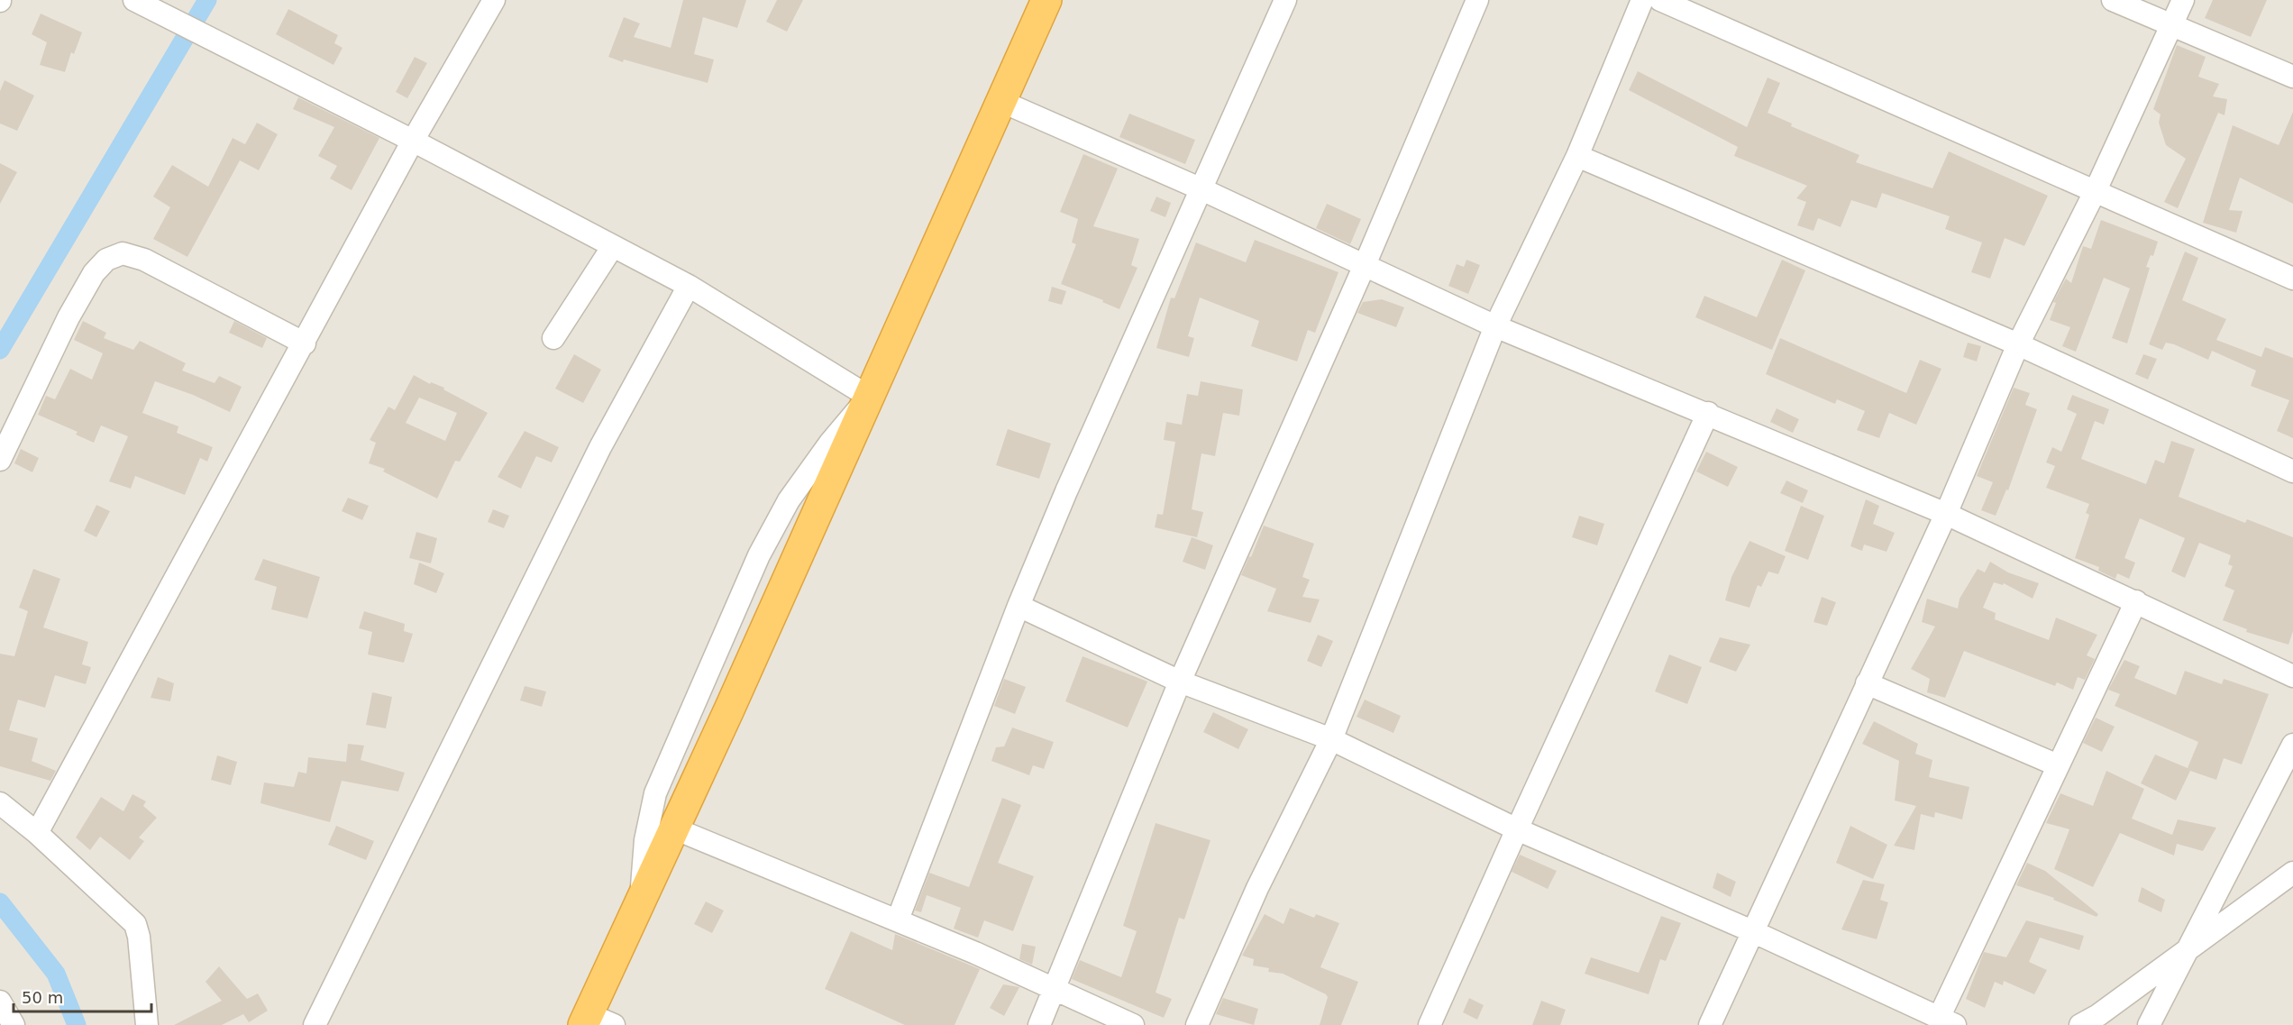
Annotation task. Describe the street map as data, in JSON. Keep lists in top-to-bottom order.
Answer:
{
  "scale_bar": "50 m"
}
